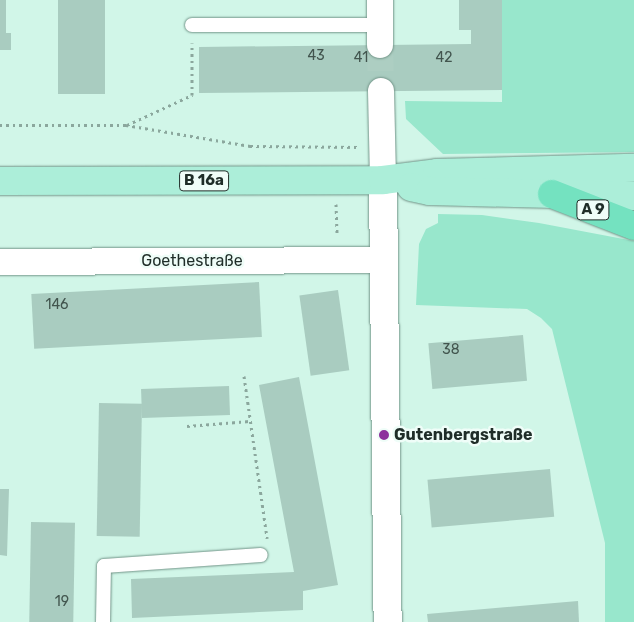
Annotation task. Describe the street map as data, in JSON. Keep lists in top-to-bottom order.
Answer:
{
  "streets": {
    "highway": ["A 9"],
    "main road": ["B 16a"],
    "street": ["Goethestraße"]
  },
  "crossings": [
    ["B 16a", "A 9"]
  ],
  "places": ["Gutenbergstraße"],
  "house_numbers": [
    "43",
    "41",
    "42",
    "146",
    "38",
    "19"
  ]
}
